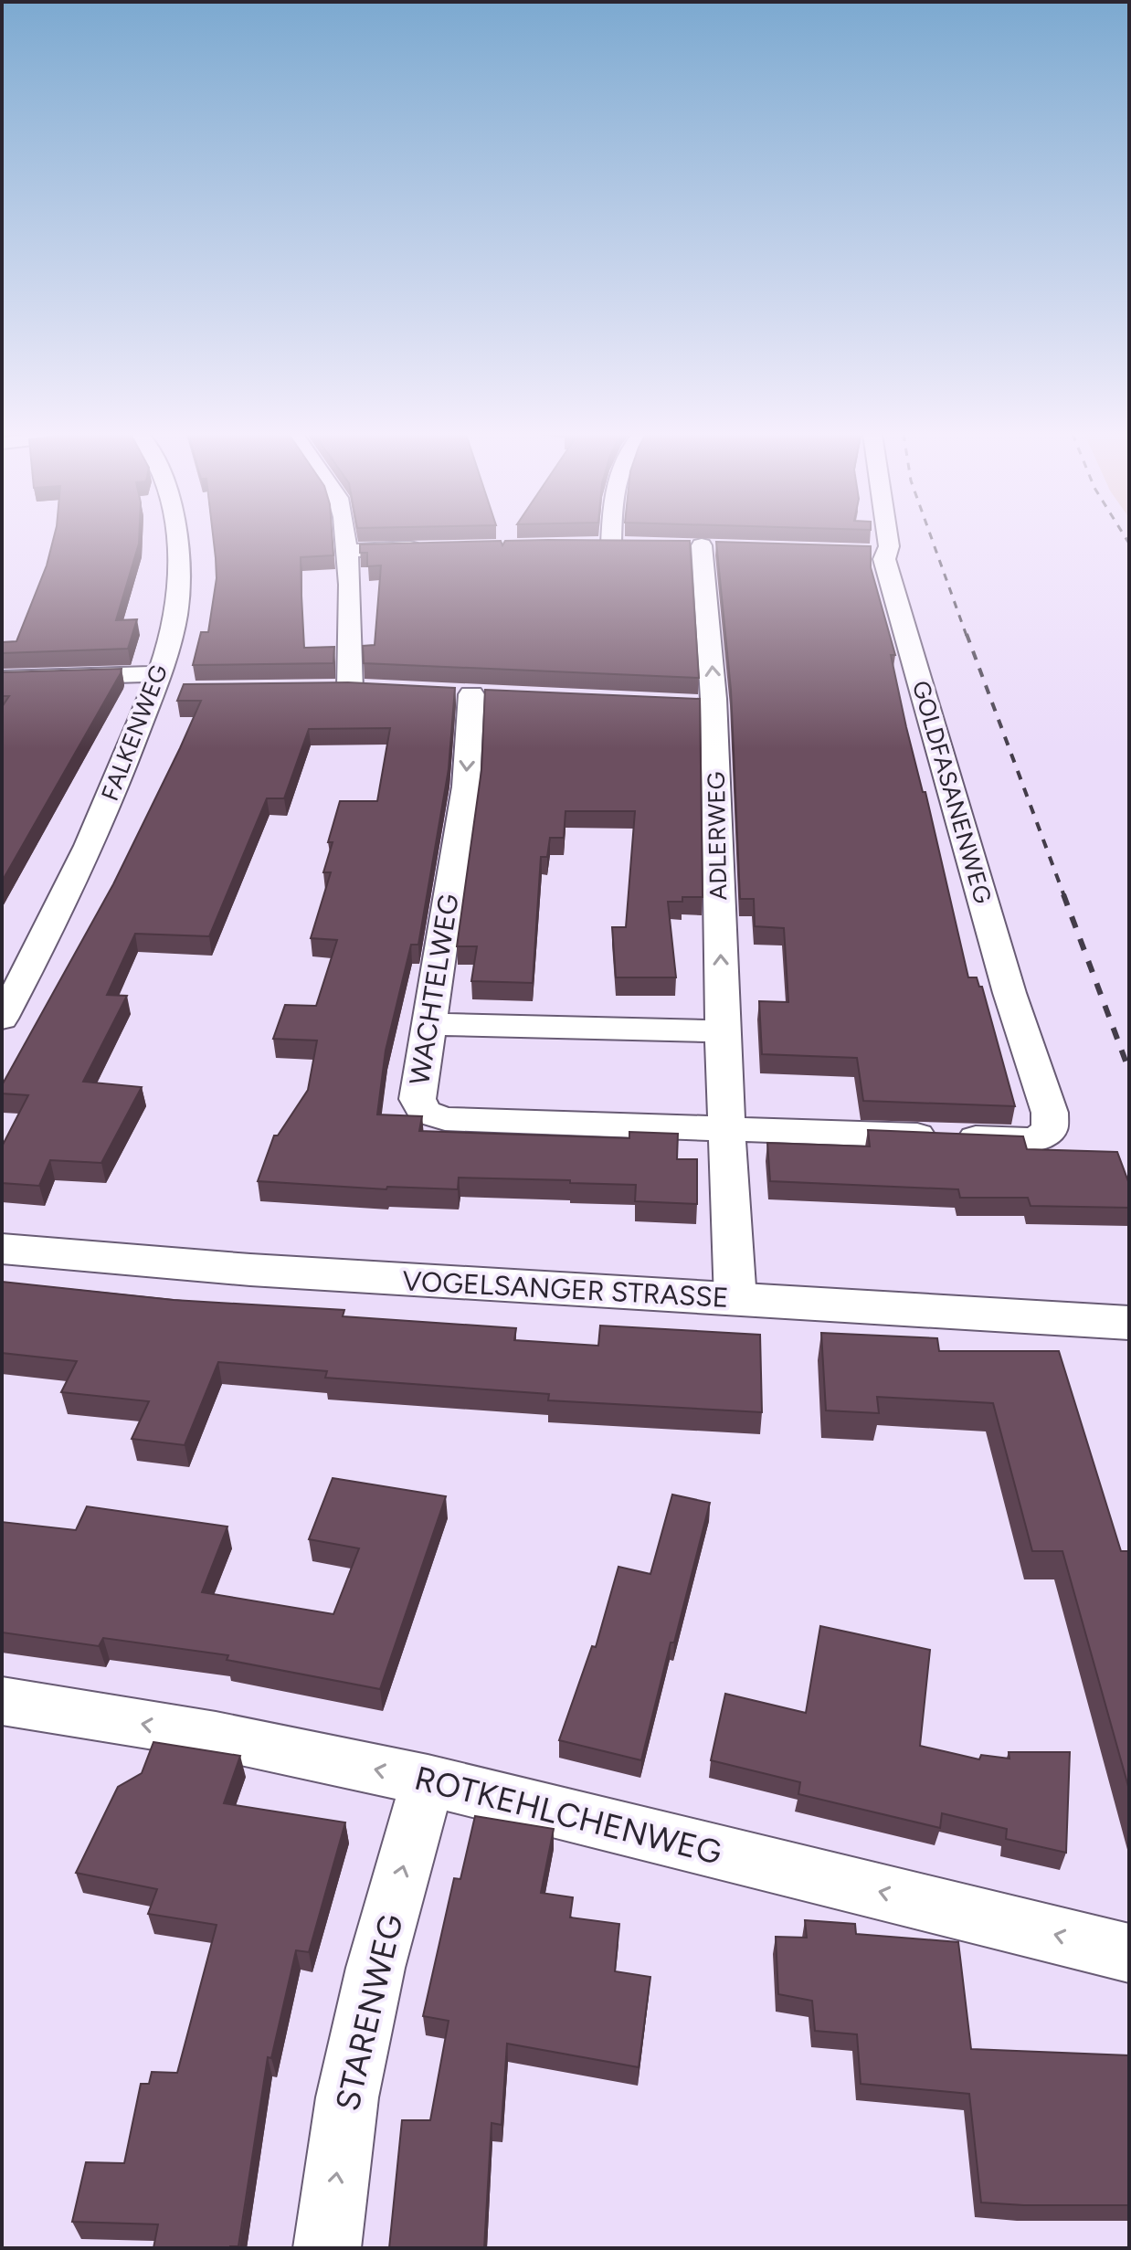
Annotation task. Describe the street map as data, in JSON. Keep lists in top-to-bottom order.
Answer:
{
  "streets": {
    "street": [
      "FALKENWEG",
      "GOLDFASANENWEG",
      "ADLERWEG",
      "WACHTELWEG",
      "VOGELSANGER STRASSE",
      "ROTKEHLCHENWEG",
      "STARENWEG"
    ]
  },
  "crossings": [
    ["GOLDFASANENWEG", "ADLERWEG"],
    ["GOLDFASANENWEG", "WACHTELWEG"],
    ["ADLERWEG", "WACHTELWEG"],
    ["ADLERWEG", "VOGELSANGER STRASSE"],
    ["ROTKEHLCHENWEG", "STARENWEG"]
  ],
  "one_way": [
    "ADLERWEG",
    "WACHTELWEG",
    "ROTKEHLCHENWEG",
    "STARENWEG"
  ]
}
